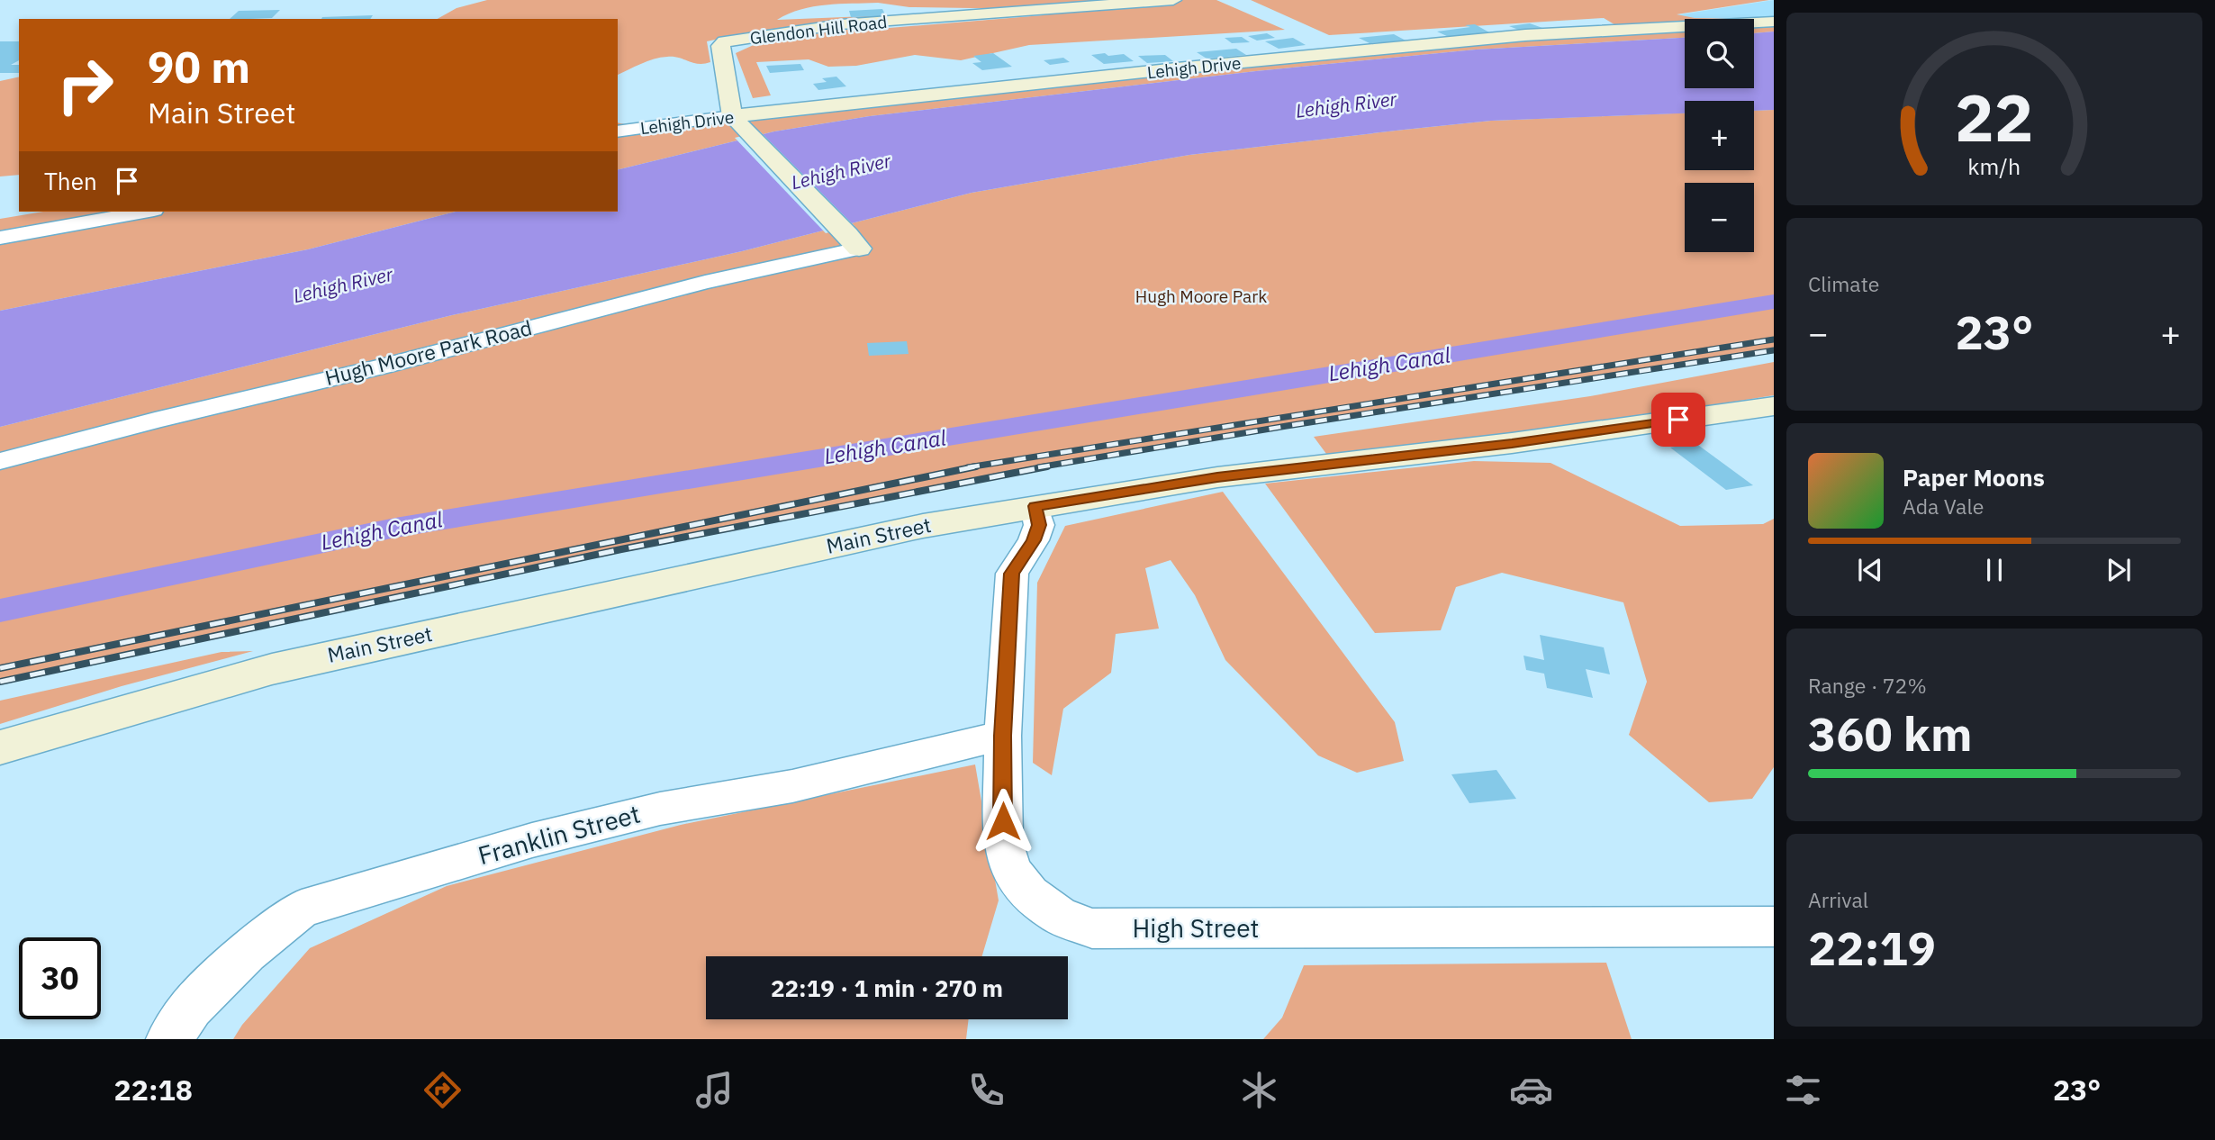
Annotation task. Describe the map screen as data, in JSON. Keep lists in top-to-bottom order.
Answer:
{
  "streets": {
    "street": [
      "Glendon Hill Road",
      "Lehigh Drive",
      "Hugh Moore Park Road",
      "Main Street",
      "Franklin Street",
      "High Street"
    ]
  },
  "crossings": [
    ["Glendon Hill Road", "Lehigh Drive"],
    ["Main Street", "High Street"],
    ["Franklin Street", "High Street"]
  ],
  "water": ["Lehigh River", "Lehigh Canal"],
  "parks": ["Hugh Moore Park"],
  "page": {
    "map_buttons": ["+", "−"],
    "turn": ["90 m", "Main Street"],
    "then": "Then",
    "tile": [
      "Climate",
      ["Range · 72%", "360 km"],
      ["Arrival", "22:19"]
    ],
    "heat": ["−", "23°", "+"],
    "song": ["Paper Moons", "Ada Vale"],
    "limit": "30",
    "trip": "22:19 · 1 min · 270 m",
    "tabs": ["22:18", "23°"],
    "gauge": ["22", "km/h"]
  }
}
